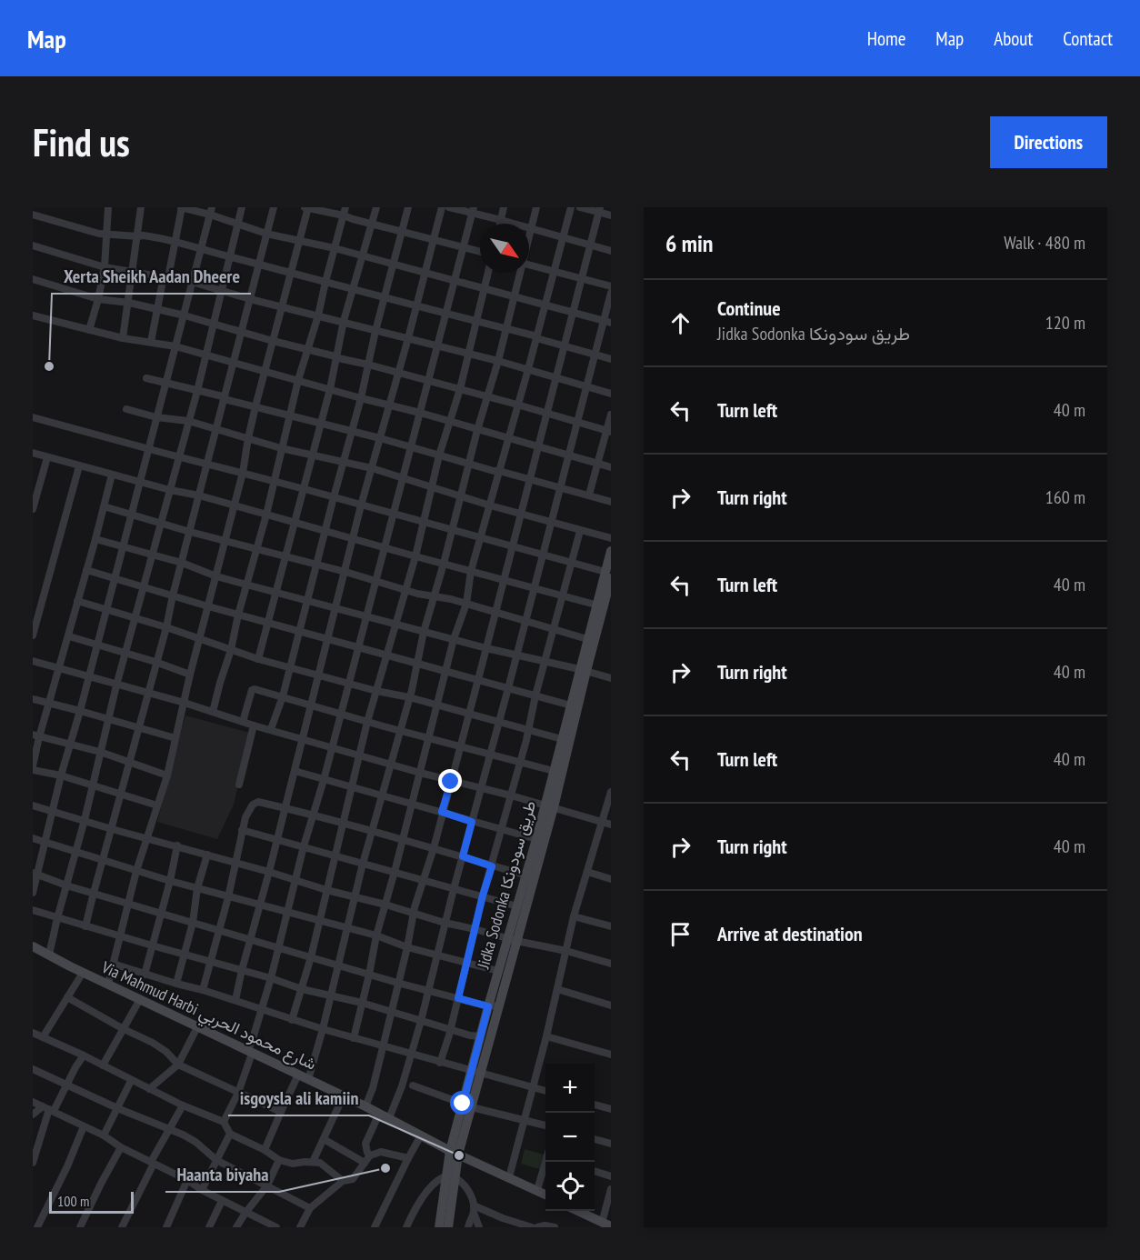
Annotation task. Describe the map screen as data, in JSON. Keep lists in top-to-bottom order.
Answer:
{
  "streets": {
    "main road": ["Jidka Sodonka طريق سودونكا", "Via Mahmud Harbi شارع محمود الحربي"]
  },
  "crossings": [
    ["Jidka Sodonka طريق سودونكا", "Via Mahmud Harbi شارع محمود الحربي"]
  ],
  "places": ["Xerta Sheikh Aadan Dheere", "isgoysla ali kamiin", "Haanta biyaha"],
  "scale_bar": "100 m",
  "north": "bottom right",
  "page": {
    "header": "Map",
    "nav": [
      "Home",
      "Map",
      "About",
      "Contact"
    ],
    "buttons": "Directions",
    "title": "Find us",
    "heading": ["6 min", "Walk · 480 m"],
    "list": [
      ["Continue", "Jidka Sodonka طريق سودونكا", "120 m"],
      ["Turn left", "40 m"],
      ["Turn right", "160 m"],
      ["Turn left", "40 m"],
      ["Turn right", "40 m"],
      ["Turn left", "40 m"],
      ["Turn right", "40 m"],
      "Arrive at destination"
    ],
    "map_buttons": ["+", "−"],
    "scale": "100 m"
  }
}
